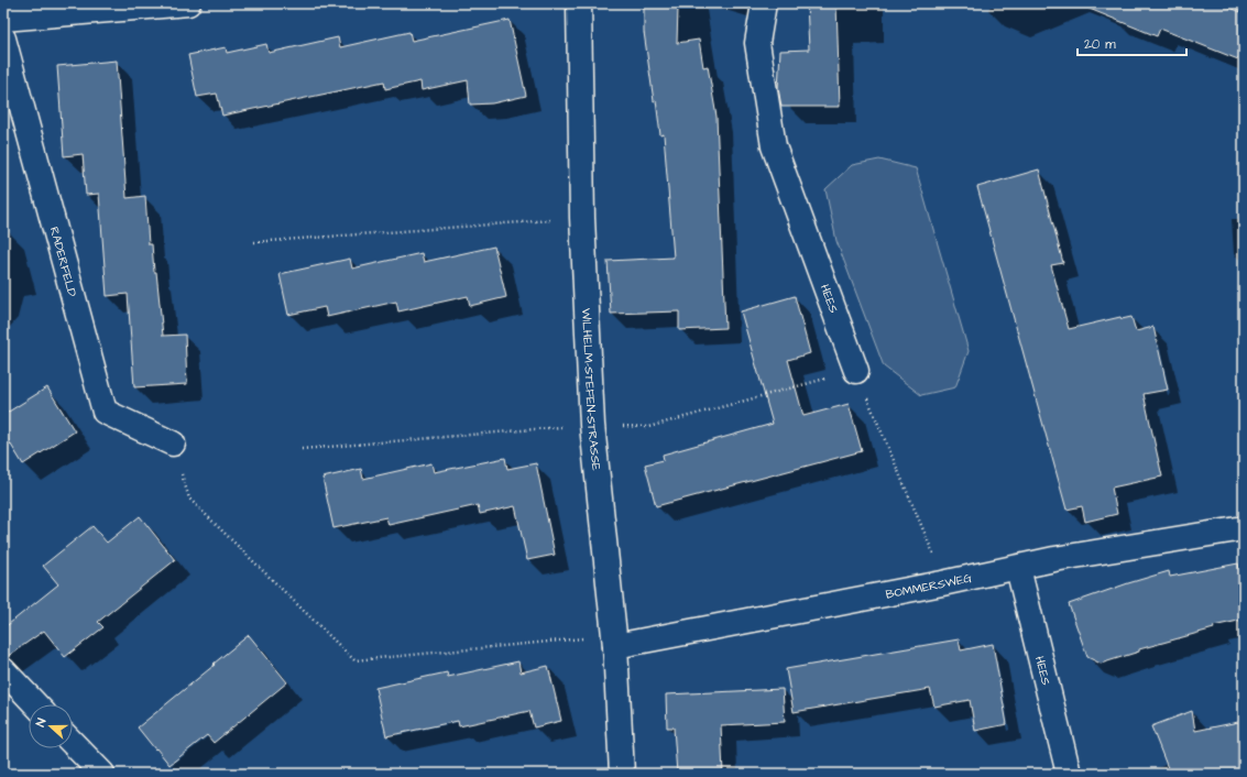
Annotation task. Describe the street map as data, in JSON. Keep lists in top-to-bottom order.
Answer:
{
  "streets": {
    "street": [
      "RADERFELD",
      "HEES",
      "WILHELM-STEFEN-STRASSE",
      "BOMMERSWEG"
    ]
  },
  "crossings": [
    ["HEES", "BOMMERSWEG"],
    ["WILHELM-STEFEN-STRASSE", "BOMMERSWEG"]
  ],
  "scale_bar": "20 m",
  "north": "left"
}
